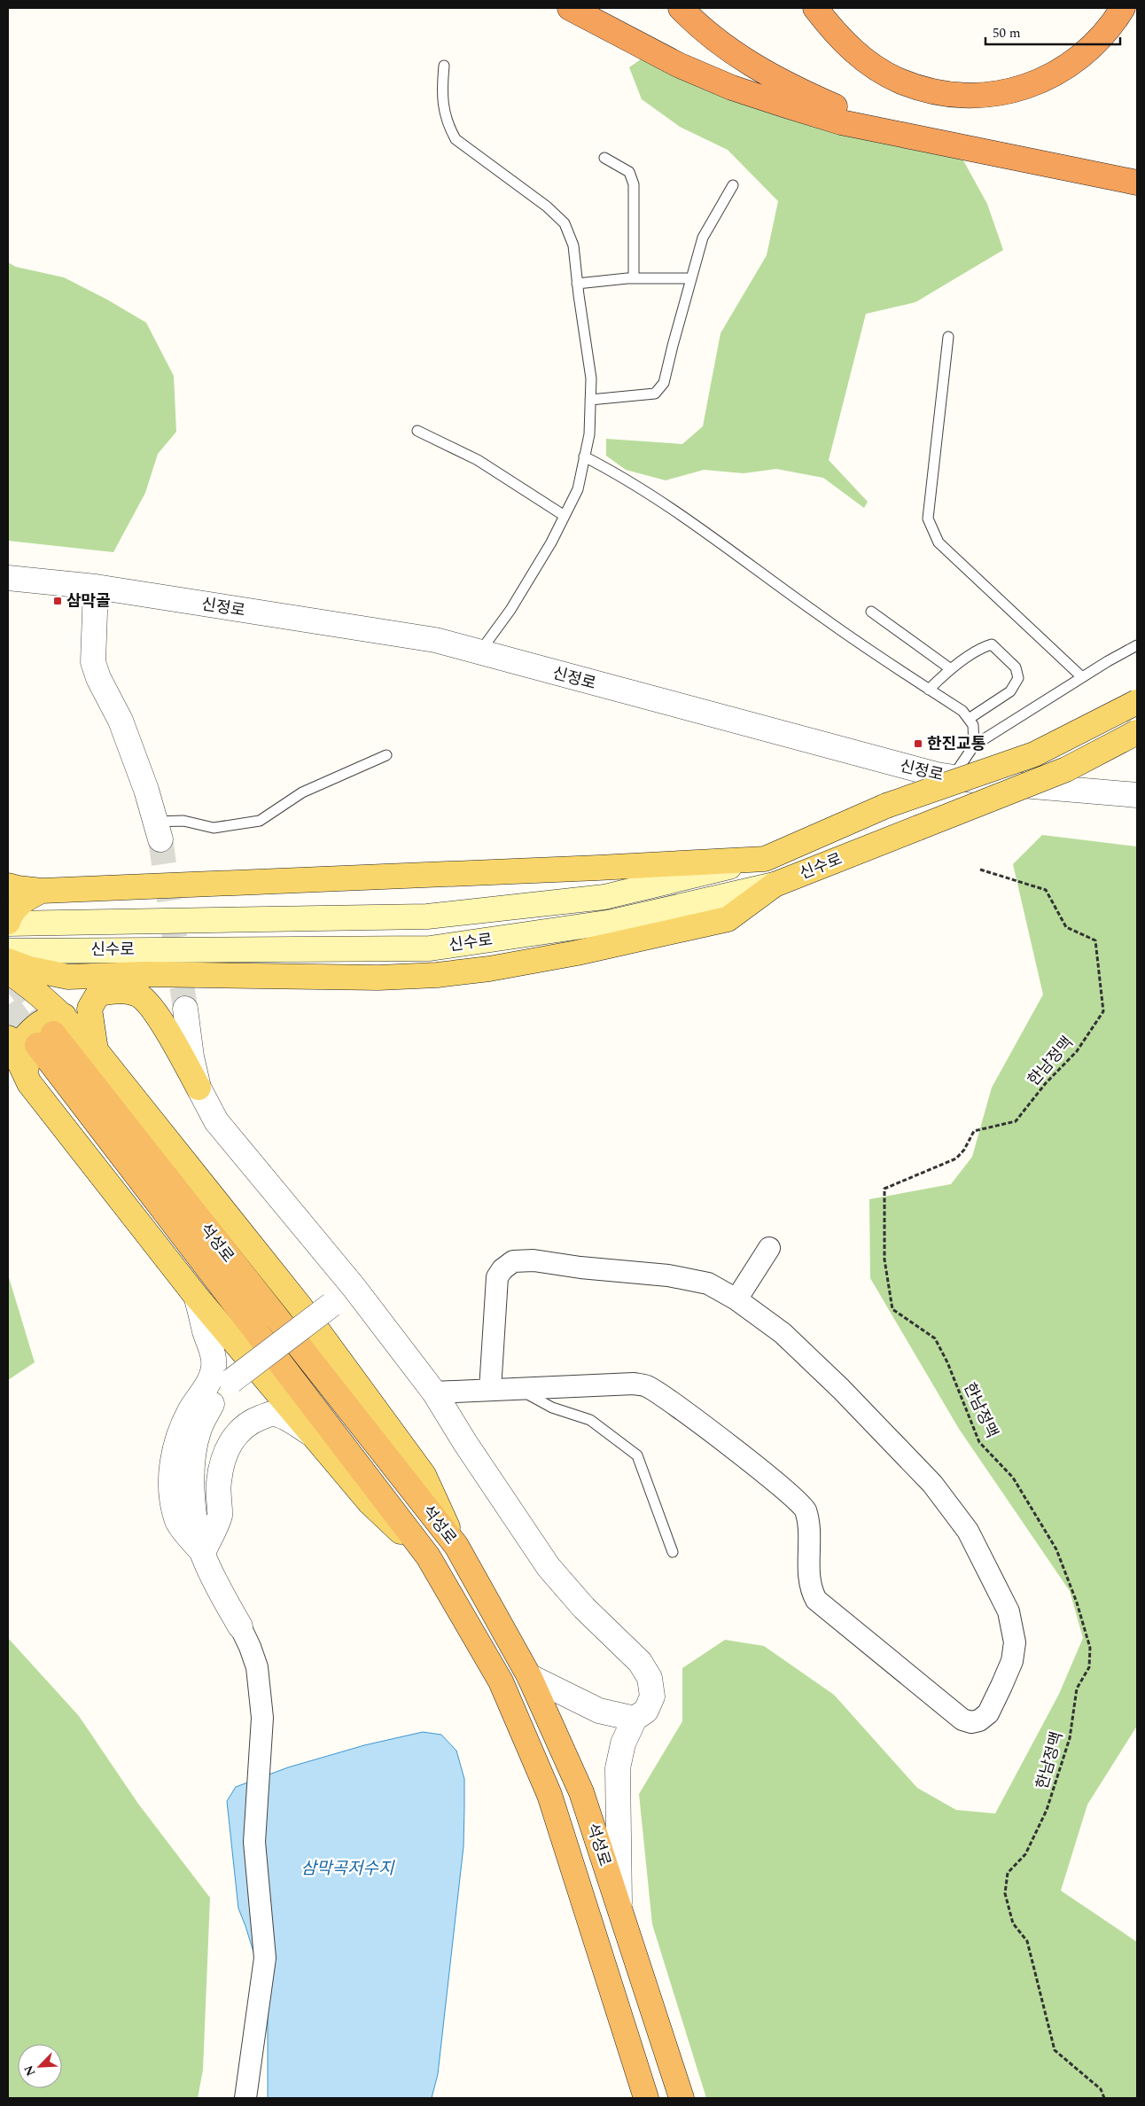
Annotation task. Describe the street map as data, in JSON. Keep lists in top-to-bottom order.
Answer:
{
  "streets": {
    "highway": ["석성로"],
    "main road": ["신수로"],
    "street": ["신정로"],
    "path": ["한남정맥"]
  },
  "water": ["삼막곡저수지"],
  "places": {
    "transit": ["삼막골", "한진교통"]
  },
  "scale_bar": "50 m",
  "north": "bottom left"
}
